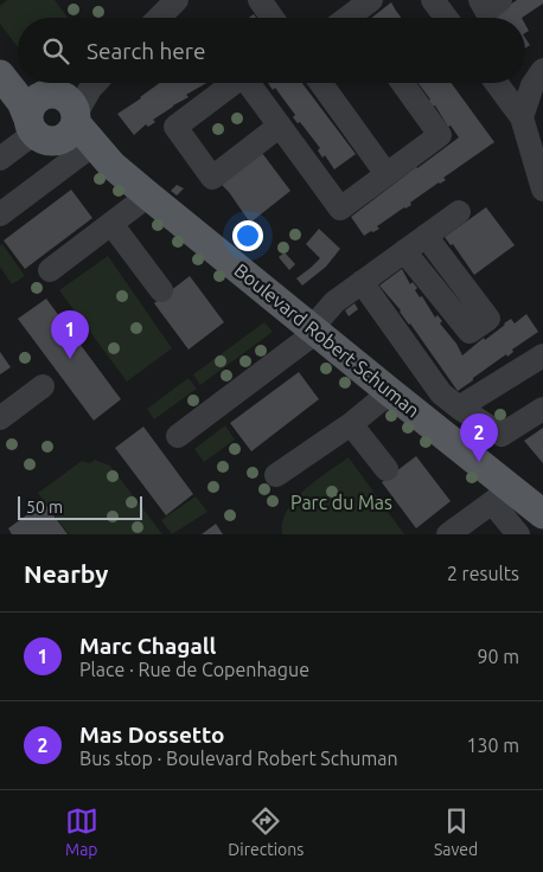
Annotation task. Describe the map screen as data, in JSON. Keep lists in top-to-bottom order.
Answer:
{
  "streets": {
    "main road": ["Boulevard Robert Schuman"]
  },
  "parks": ["Parc du Mas"],
  "scale_bar": "50 m",
  "page": {
    "search": "Search here",
    "pins": ["1", "2"],
    "scale": "50 m",
    "heading": ["Nearby", "2 results"],
    "list": [
      {
        "mark": "1",
        "name": "Marc Chagall",
        "note": "Place · Rue de Copenhague",
        "value": "90 m"
      },
      {
        "mark": "2",
        "name": "Mas Dossetto",
        "note": "Bus stop · Boulevard Robert Schuman",
        "value": "130 m"
      }
    ],
    "nav": ["Map", "Directions", "Saved"]
  }
}
